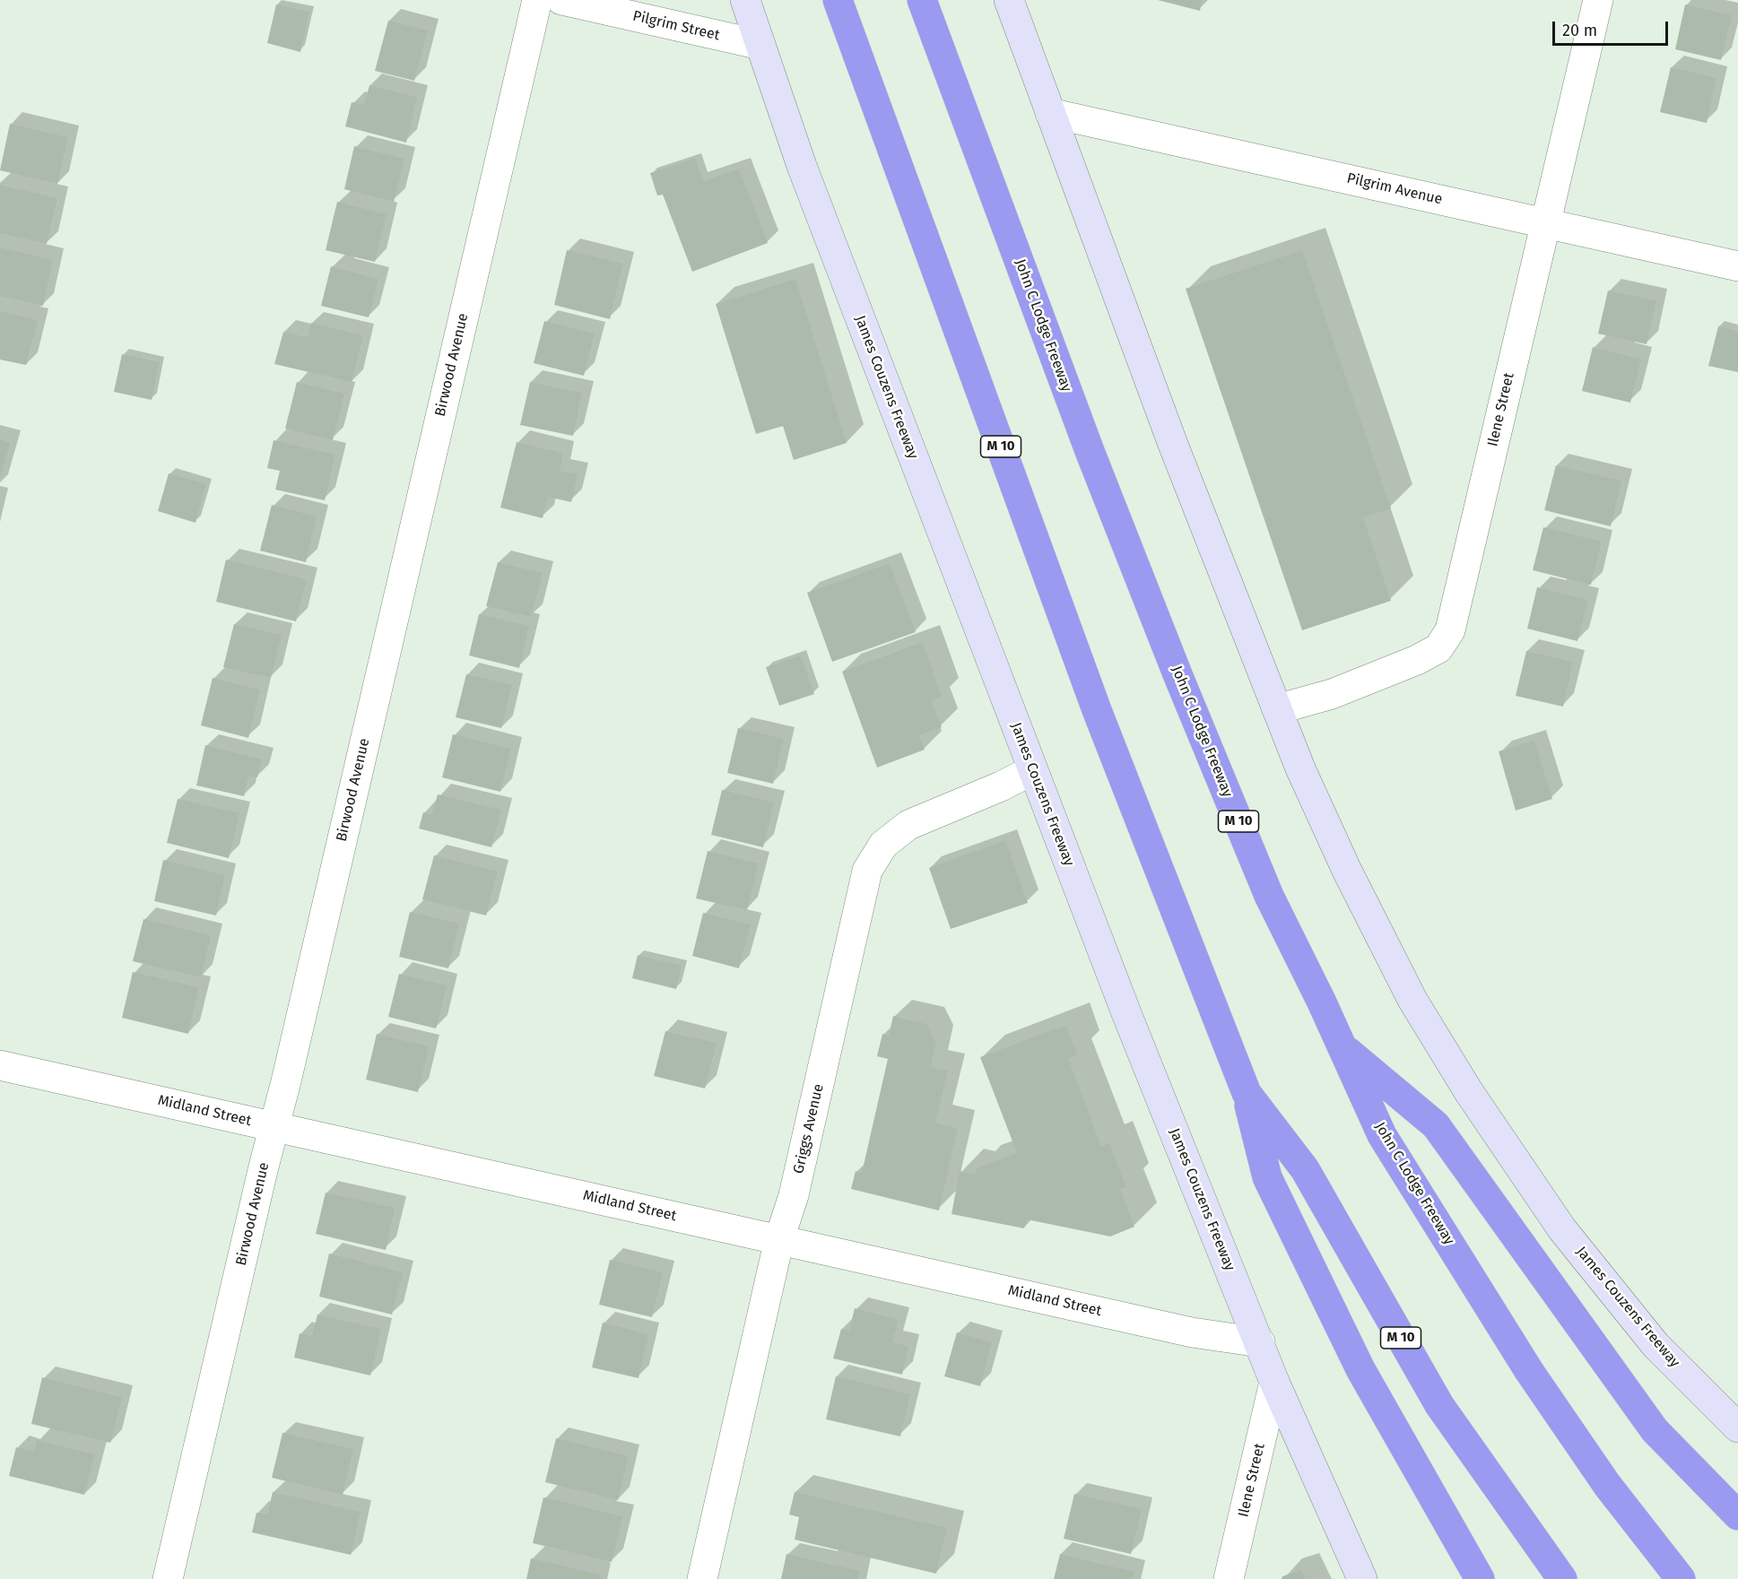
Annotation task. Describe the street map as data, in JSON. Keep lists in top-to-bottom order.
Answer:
{
  "streets": {
    "highway": ["John C Lodge Freeway", "M 10"],
    "main road": ["James Couzens Freeway"],
    "street": [
      "Pilgrim Street",
      "Pilgrim Avenue",
      "Birwood Avenue",
      "Ilene Street",
      "Midland Street",
      "Griggs Avenue"
    ]
  },
  "crossings": [
    ["Pilgrim Street", "James Couzens Freeway"],
    ["Pilgrim Avenue", "James Couzens Freeway"],
    ["Pilgrim Avenue", "Ilene Street"],
    ["Birwood Avenue", "Midland Street"],
    ["James Couzens Freeway", "Ilene Street"],
    ["James Couzens Freeway", "Midland Street"],
    ["James Couzens Freeway", "Griggs Avenue"],
    ["Midland Street", "Griggs Avenue"]
  ],
  "scale_bar": "20 m"
}
